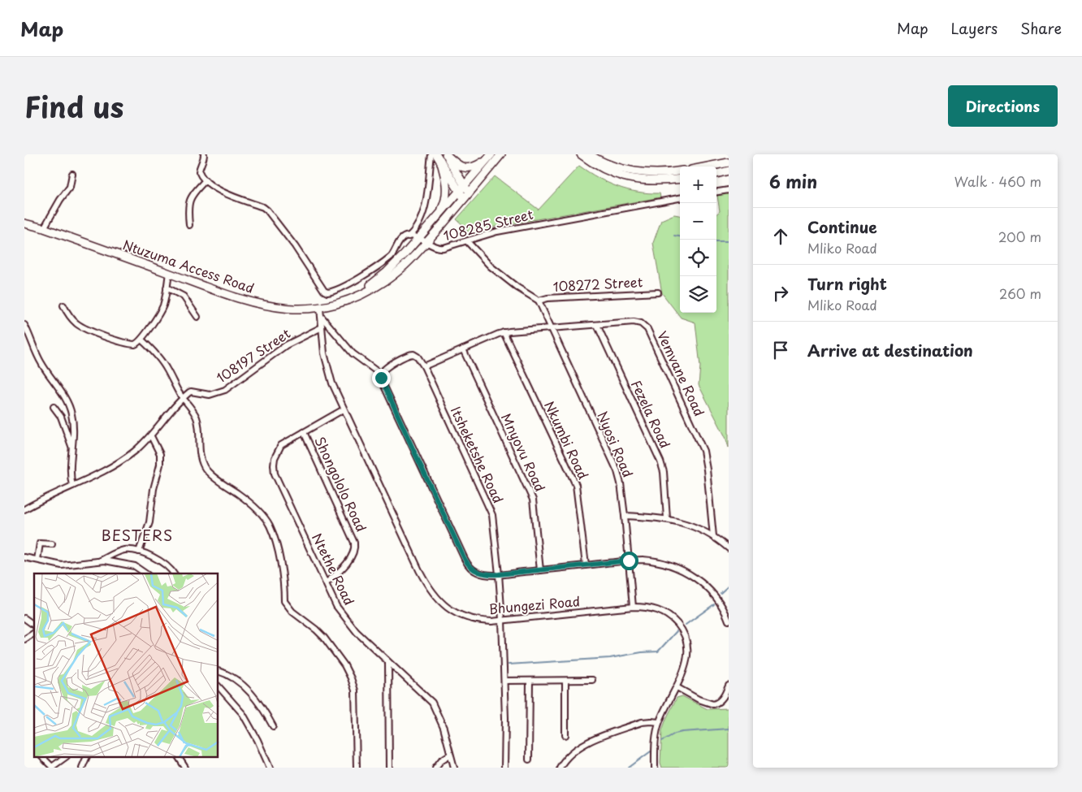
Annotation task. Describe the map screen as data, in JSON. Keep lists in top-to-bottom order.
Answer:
{
  "streets": {
    "street": [
      "108285 Street",
      "Ntuzuma Access Road",
      "108272 Street",
      "108197 Street",
      "Vemvane Road",
      "Fezela Road",
      "Nkumbi Road",
      "Nyosi Road",
      "Mnyovu Road",
      "Itsheketshe Road",
      "Shongololo Road",
      "Ntethe Road",
      "Bhungezi Road"
    ]
  },
  "crossings": [
    ["108285 Street", "Ntuzuma Access Road"],
    ["Ntuzuma Access Road", "Bhungezi Road"],
    ["108272 Street", "Nyosi Road"],
    ["108197 Street", "Bhungezi Road"],
    ["Vemvane Road", "Fezela Road"],
    ["Vemvane Road", "Nkumbi Road"],
    ["Vemvane Road", "Nyosi Road"],
    ["Vemvane Road", "Mnyovu Road"],
    ["Vemvane Road", "Itsheketshe Road"],
    ["Nyosi Road", "Bhungezi Road"],
    ["Itsheketshe Road", "Bhungezi Road"],
    ["Shongololo Road", "Ntethe Road"],
    ["Ntethe Road", "Bhungezi Road"]
  ],
  "districts": ["BESTERS"],
  "page": {
    "header": "Map",
    "nav": ["Map", "Layers", "Share"],
    "title": "Find us",
    "buttons": "Directions",
    "heading": ["6 min", "Walk · 460 m"],
    "map_buttons": ["+", "−"],
    "list": [
      ["Continue", "Mliko Road", "200 m"],
      ["Turn right", "Mliko Road", "260 m"],
      "Arrive at destination"
    ]
  }
}
